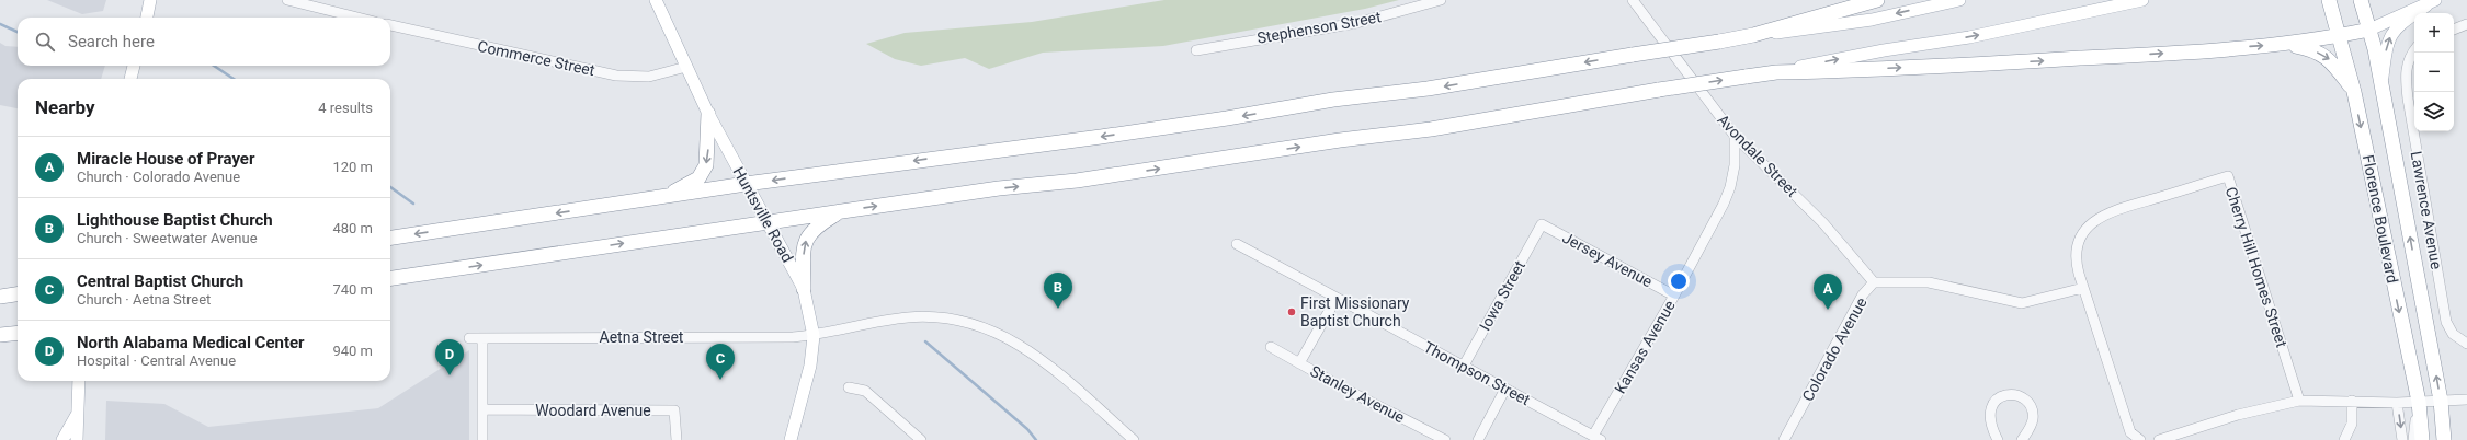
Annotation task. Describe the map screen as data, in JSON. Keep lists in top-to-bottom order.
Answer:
{
  "streets": {
    "highway": ["Florence Boulevard"],
    "main road": ["Huntsville Road"],
    "street": [
      "Stephenson Street",
      "Commerce Street",
      "Avondale Street",
      "Lawrence Avenue",
      "Jersey Avenue",
      "Cherry Hill Homes Street",
      "Iowa Street",
      "Aetna Street",
      "Kansas Avenue",
      "Colorado Avenue",
      "Thompson Street",
      "Stanley Avenue",
      "Woodard Avenue"
    ]
  },
  "crossings": [
    ["Commerce Street", "Huntsville Road"],
    ["Avondale Street", "Kansas Avenue"],
    ["Avondale Street", "Colorado Avenue"],
    ["Huntsville Road", "Aetna Street"],
    ["Jersey Avenue", "Iowa Street"],
    ["Jersey Avenue", "Kansas Avenue"],
    ["Iowa Street", "Thompson Street"],
    ["Kansas Avenue", "Thompson Street"]
  ],
  "places": ["First Missionary Baptist Church"],
  "page": {
    "map_buttons": ["+", "−"],
    "search": "Search here",
    "heading": ["Nearby", "4 results"],
    "list": [
      {
        "mark": "A",
        "name": "Miracle House of Prayer",
        "note": "Church · Colorado Avenue",
        "value": "120 m"
      },
      {
        "mark": "B",
        "name": "Lighthouse Baptist Church",
        "note": "Church · Sweetwater Avenue",
        "value": "480 m"
      },
      {
        "mark": "C",
        "name": "Central Baptist Church",
        "note": "Church · Aetna Street",
        "value": "740 m"
      },
      {
        "mark": "D",
        "name": "North Alabama Medical Center",
        "note": "Hospital · Central Avenue",
        "value": "940 m"
      }
    ],
    "pins": [
      "B",
      "A",
      "D",
      "C"
    ]
  }
}
